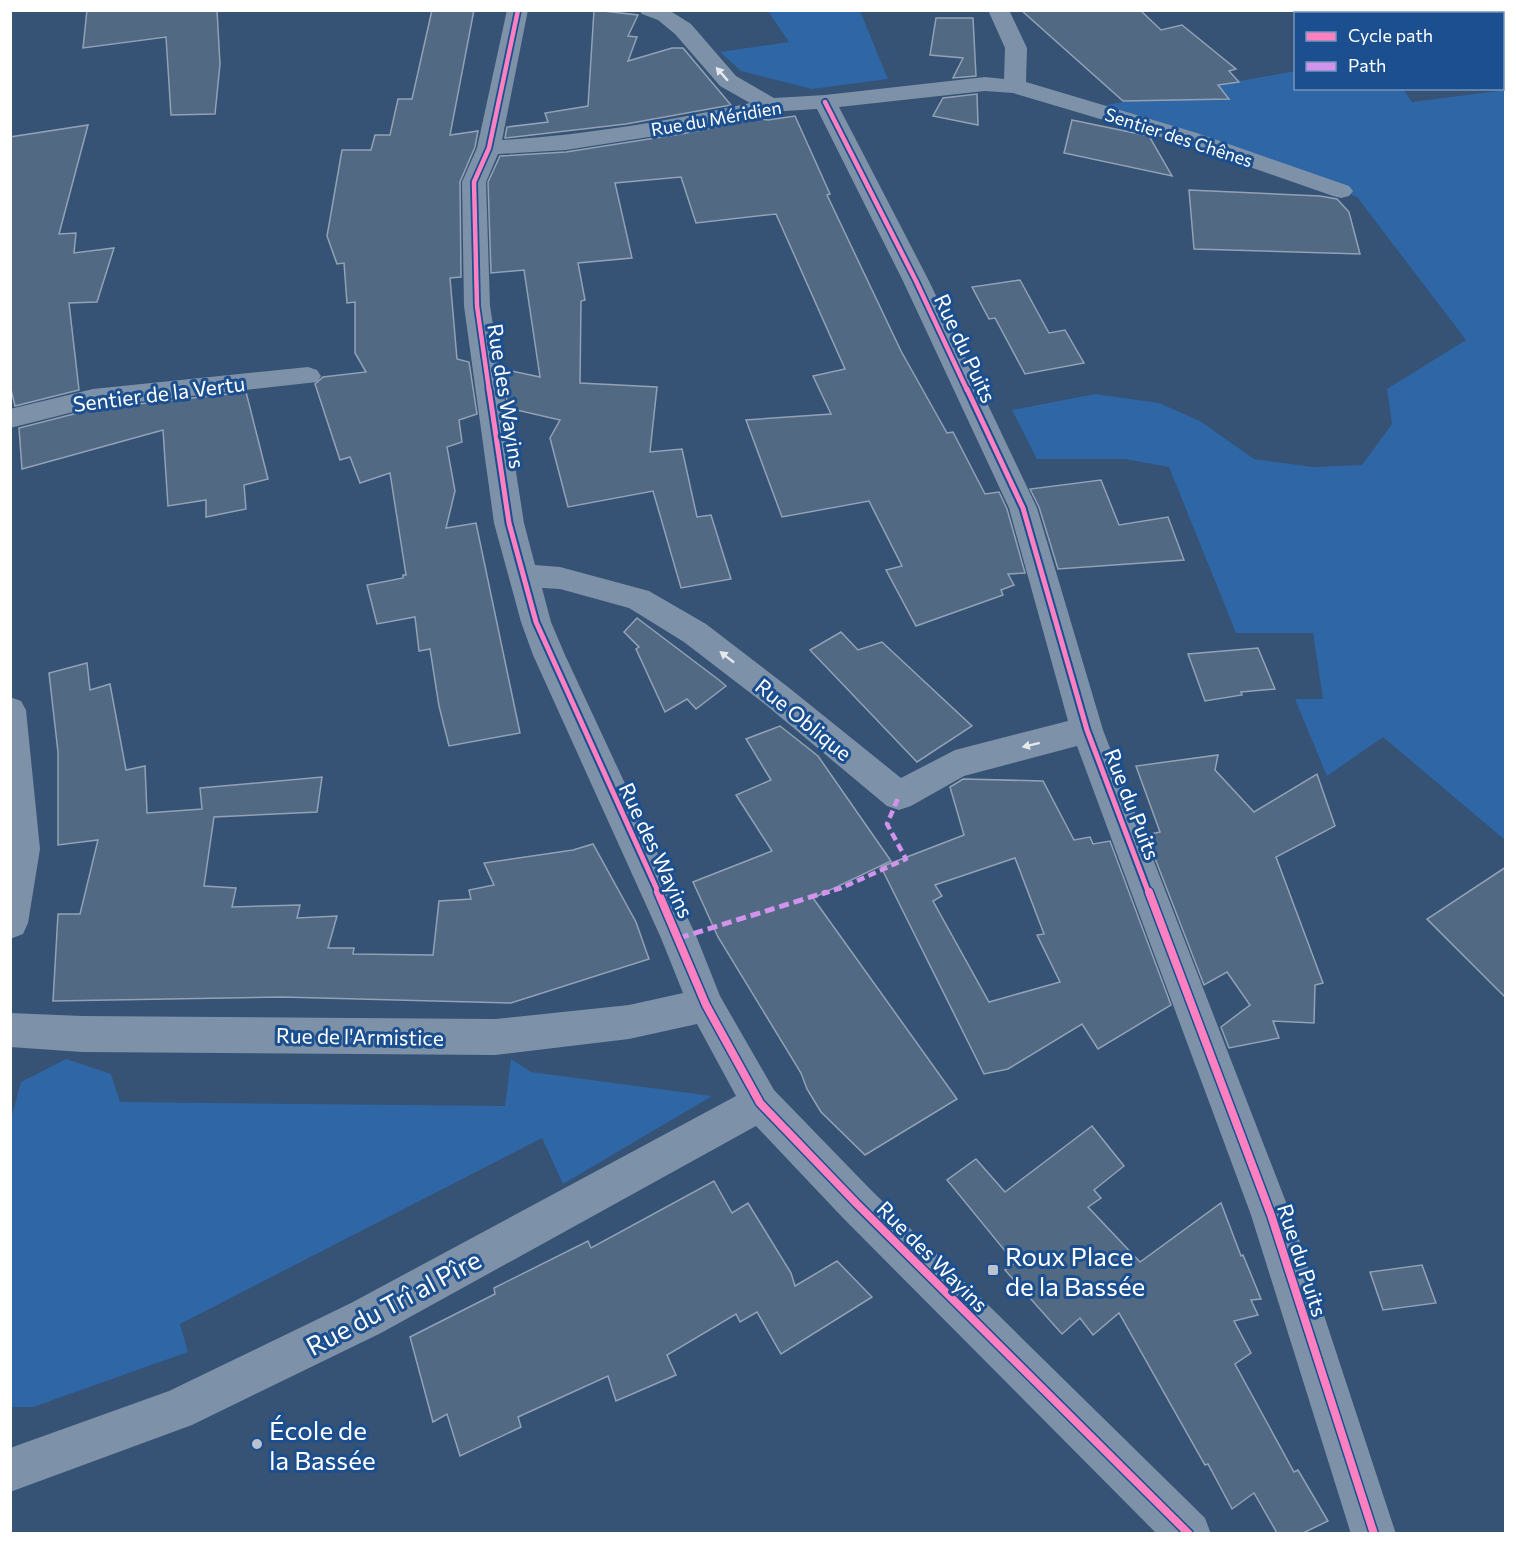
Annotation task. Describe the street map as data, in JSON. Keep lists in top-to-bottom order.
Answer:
{
  "streets": {
    "street": [
      "Rue du Méridien",
      "Sentier des Chênes",
      "Rue du Puits",
      "Sentier de la Vertu",
      "Rue des Wayins",
      "Rue Oblique",
      "Rue de l'Armistice",
      "Rue du Trî al Pîre"
    ]
  },
  "crossings": [
    ["Rue du Méridien", "Sentier des Chênes"],
    ["Rue du Méridien", "Rue du Puits"],
    ["Rue du Méridien", "Rue des Wayins"],
    ["Rue du Puits", "Rue Oblique"],
    ["Rue des Wayins", "Rue Oblique"],
    ["Rue des Wayins", "Rue de l'Armistice"],
    ["Rue des Wayins", "Rue du Trî al Pîre"]
  ],
  "one_way": ["Rue Oblique"],
  "places": {
    "transit": ["Roux Place de la Bassée"],
    "other": ["École de la Bassée"]
  },
  "legend": ["Cycle path", "Path"]
}
